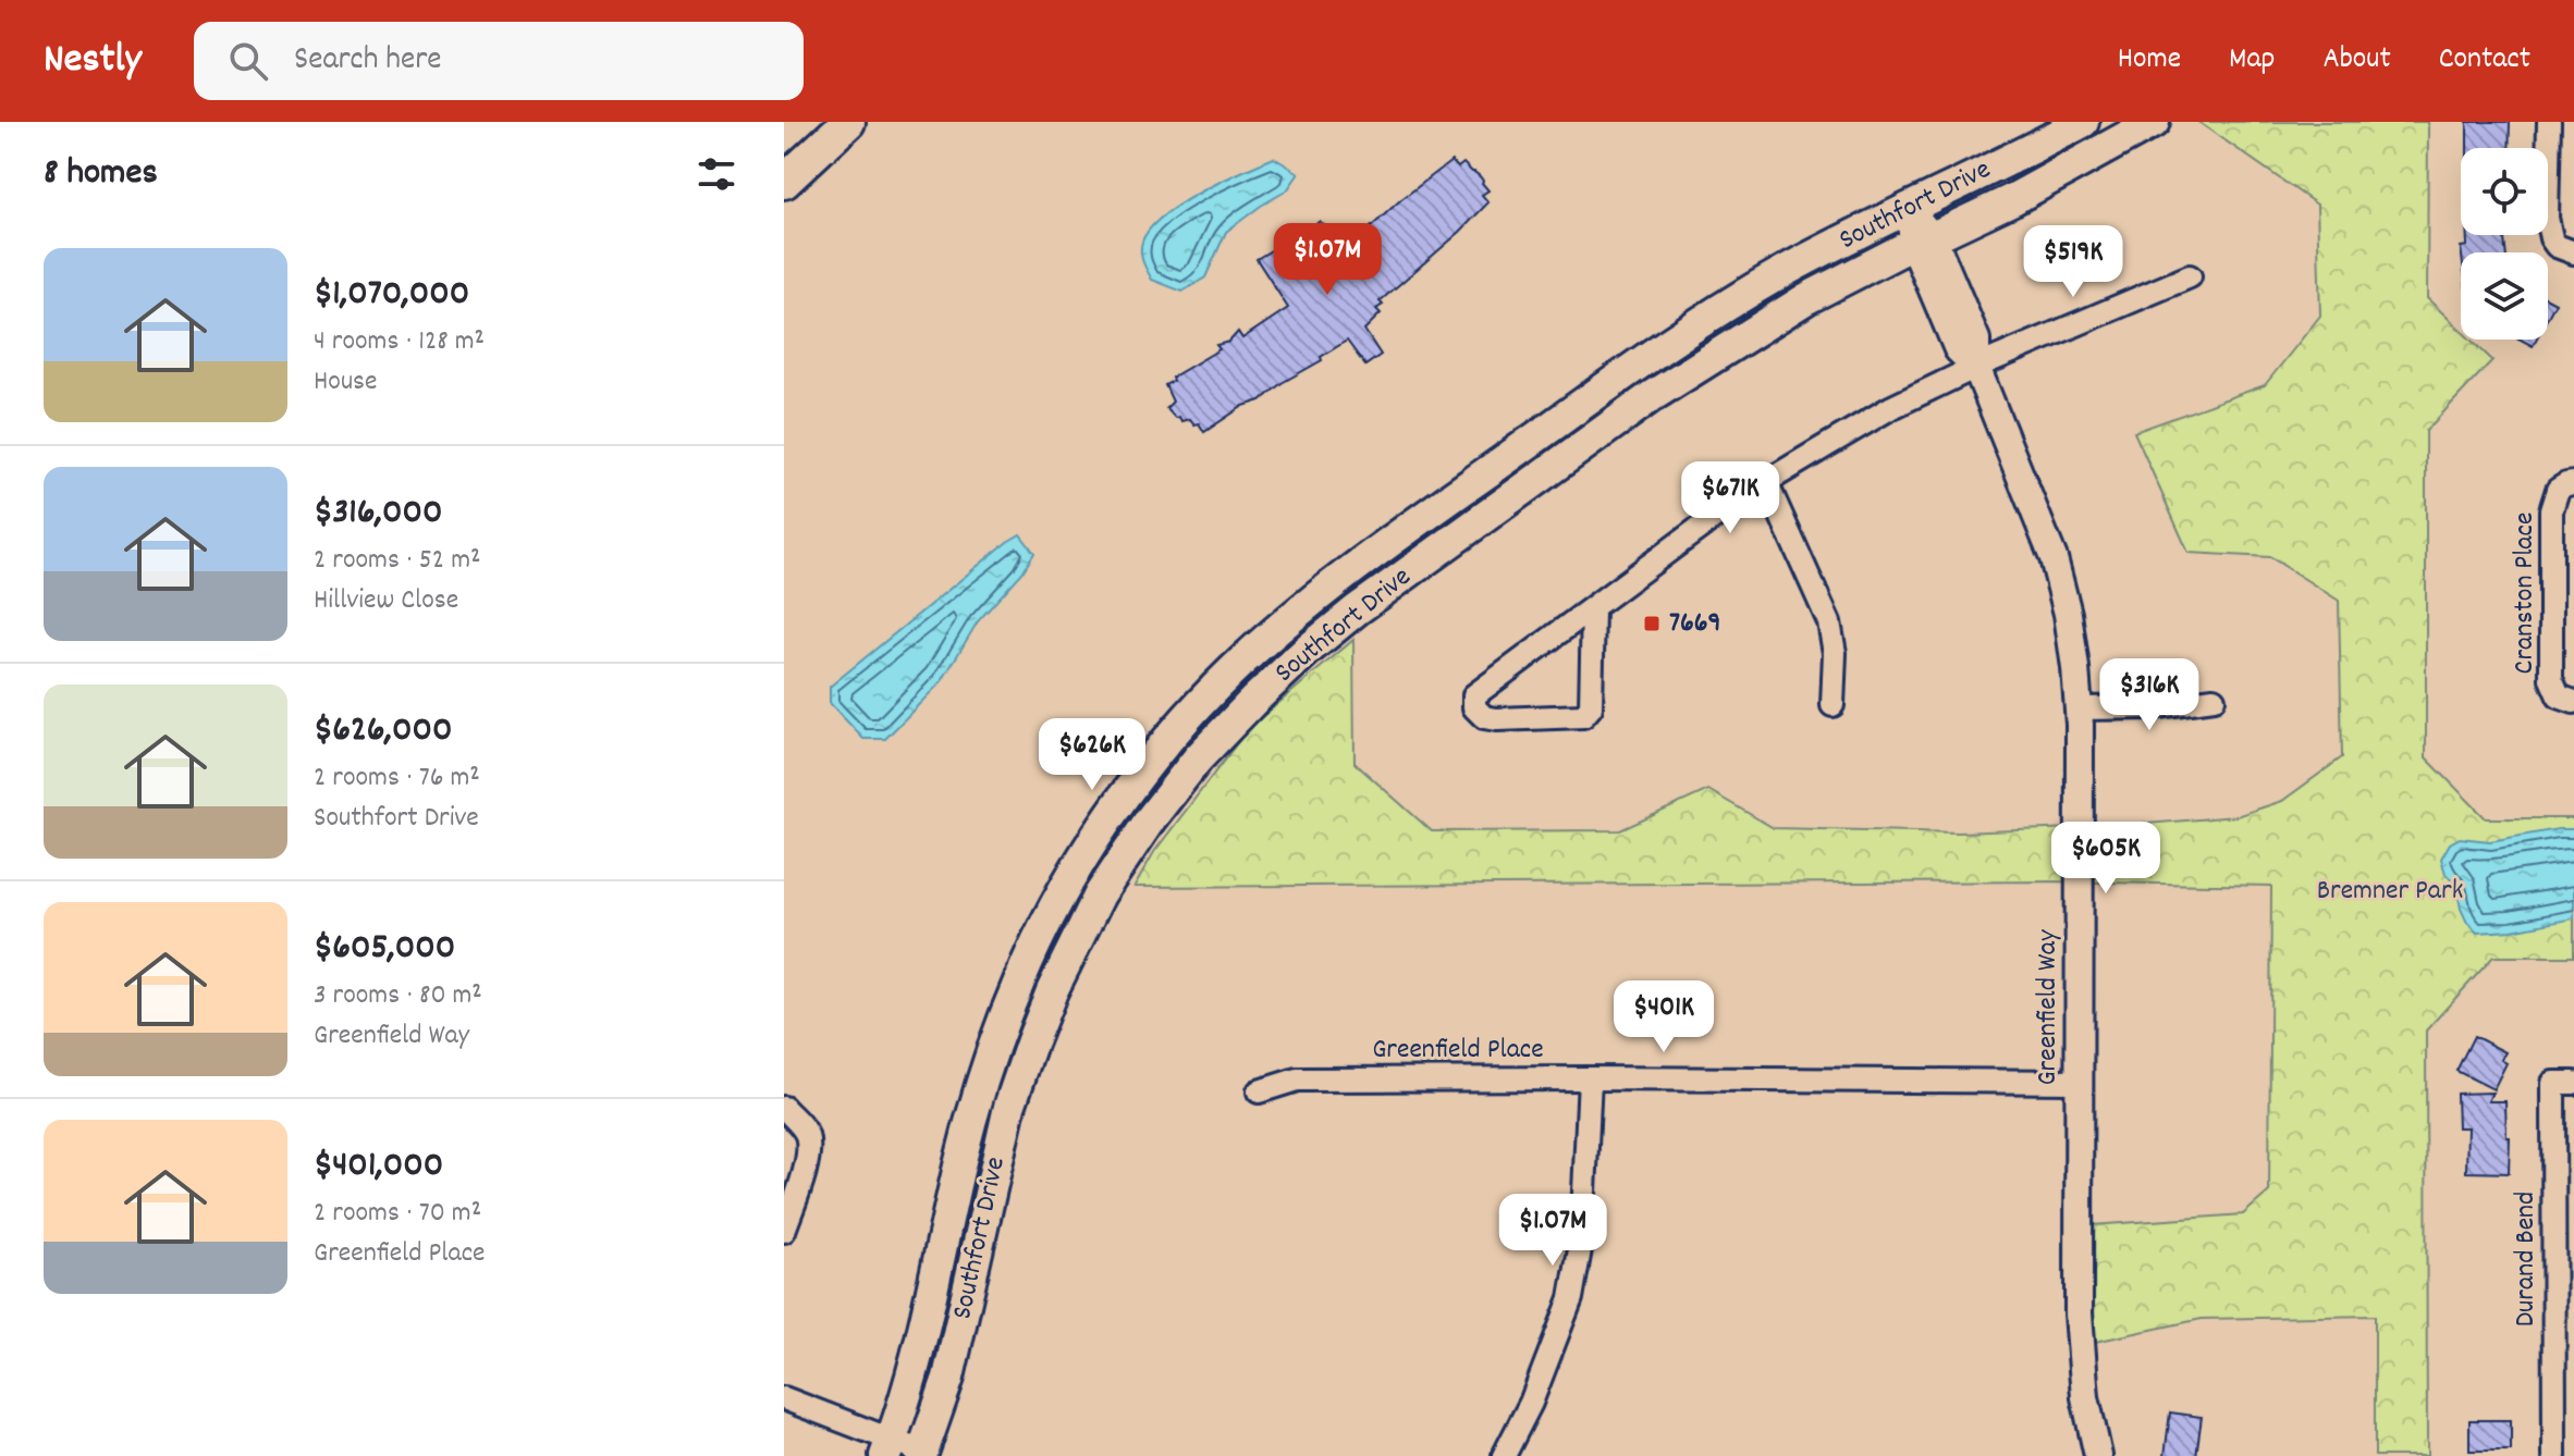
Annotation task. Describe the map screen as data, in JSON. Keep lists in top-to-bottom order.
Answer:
{
  "streets": {
    "main road": ["Southfort Drive"],
    "street": [
      "Cranston Place",
      "Greenfield Way",
      "Greenfield Place",
      "Durand Bend"
    ]
  },
  "crossings": [
    ["Southfort Drive", "Greenfield Way"],
    ["Greenfield Way", "Greenfield Place"]
  ],
  "parks": ["Bremner Park"],
  "places": {
    "transit": ["7669"]
  },
  "page": {
    "header": "Nestly",
    "search": "Search here",
    "nav": [
      "Home",
      "Map",
      "About",
      "Contact"
    ],
    "heading": "8 homes",
    "price": [
      "$1.07M",
      "$519K",
      "$671K",
      "$316K",
      "$626K",
      "$605K",
      "$401K",
      "$1.07M"
    ],
    "list": [
      {
        "name": "$1,070,000",
        "note": "4 rooms · 128 m² · House"
      },
      {
        "name": "$316,000",
        "note": "2 rooms · 52 m² · Hillview Close"
      },
      {
        "name": "$626,000",
        "note": "2 rooms · 76 m² · Southfort Drive"
      },
      {
        "name": "$605,000",
        "note": "3 rooms · 80 m² · Greenfield Way"
      },
      {
        "name": "$401,000",
        "note": "2 rooms · 70 m² · Greenfield Place"
      }
    ]
  }
}
